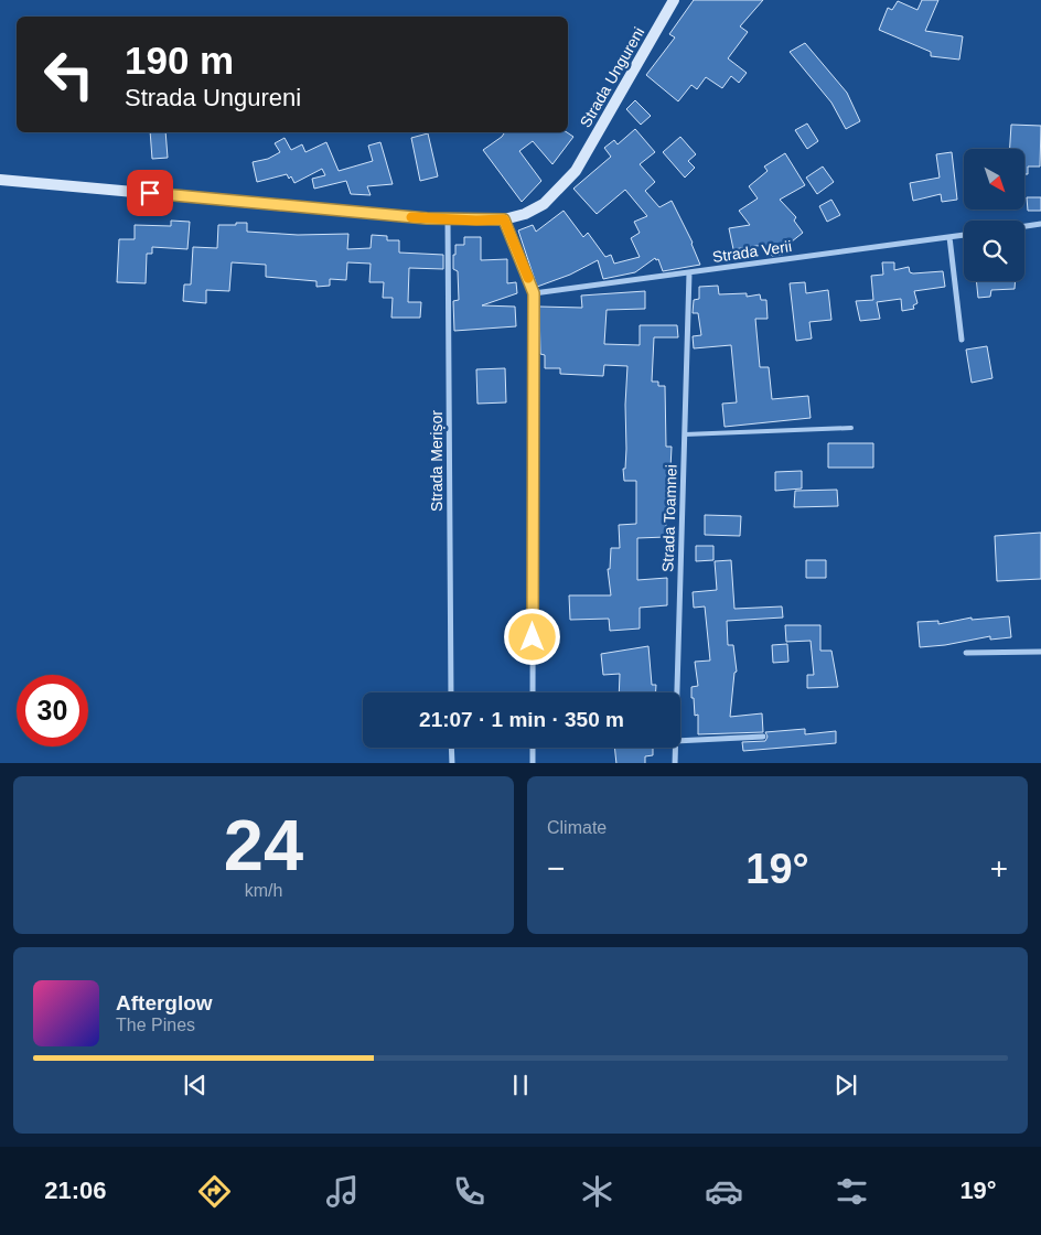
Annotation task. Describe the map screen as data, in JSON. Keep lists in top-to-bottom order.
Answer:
{
  "streets": {
    "main road": ["Strada Ungureni"],
    "street": ["Strada Verii", "Strada Merișor", "Strada Toamnei"]
  },
  "crossings": [
    ["Strada Ungureni", "Strada Merișor"],
    ["Strada Verii", "Strada Toamnei"]
  ],
  "north": "bottom right",
  "page": {
    "turn": ["190 m", "Strada Ungureni"],
    "limit": "30",
    "trip": "21:07 · 1 min · 350 m",
    "tile": [
      ["24", "km/h"],
      "Climate"
    ],
    "heat": ["−", "19°", "+"],
    "song": ["Afterglow", "The Pines"],
    "tabs": ["21:06", "19°"]
  }
}
